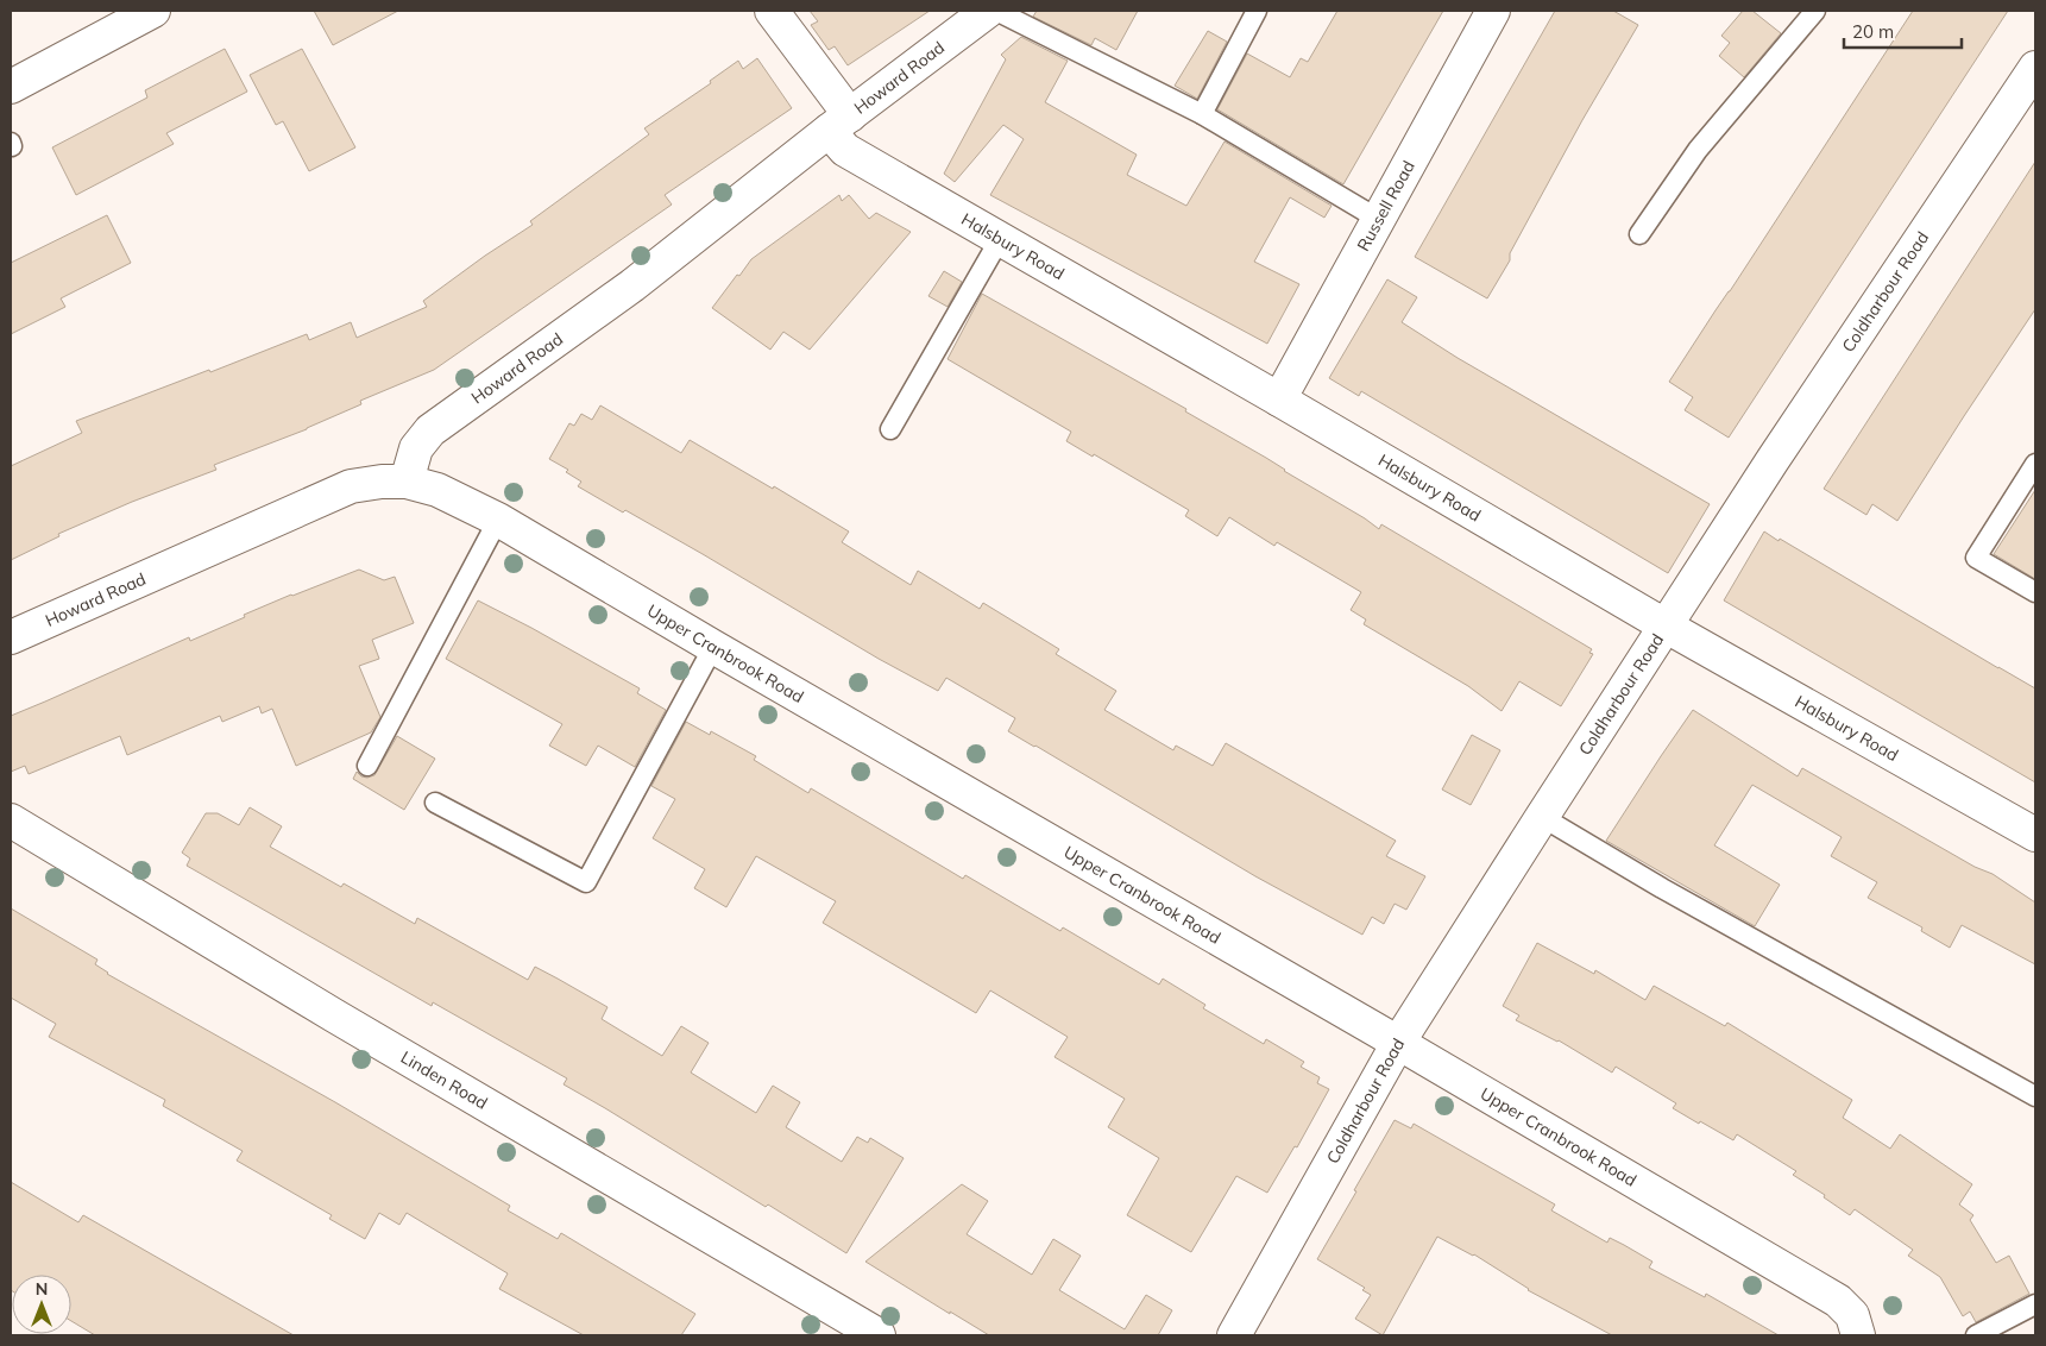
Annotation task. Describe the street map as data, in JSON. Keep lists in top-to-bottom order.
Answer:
{
  "streets": {
    "street": [
      "Howard Road",
      "Russell Road",
      "Halsbury Road",
      "Coldharbour Road",
      "Upper Cranbrook Road",
      "Linden Road"
    ]
  },
  "crossings": [
    ["Howard Road", "Halsbury Road"],
    ["Howard Road", "Upper Cranbrook Road"],
    ["Russell Road", "Halsbury Road"],
    ["Halsbury Road", "Coldharbour Road"],
    ["Coldharbour Road", "Upper Cranbrook Road"]
  ],
  "scale_bar": "20 m",
  "north": "top"
}
